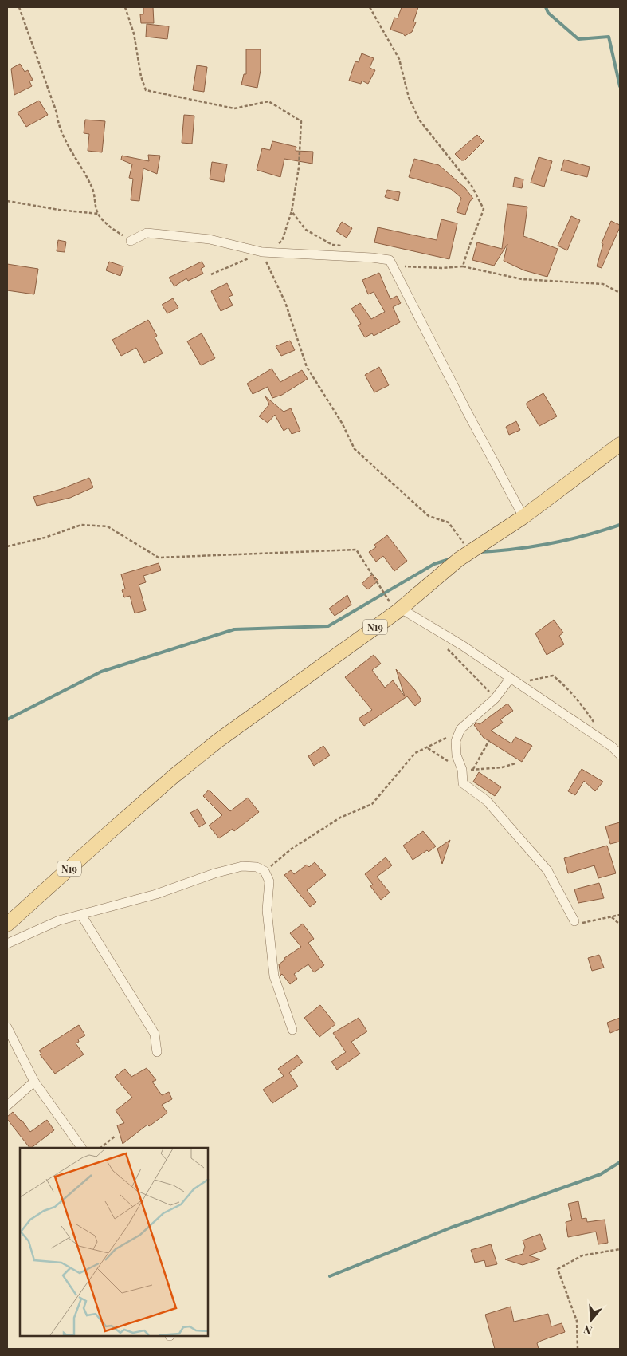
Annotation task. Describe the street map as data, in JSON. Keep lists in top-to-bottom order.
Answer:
{
  "streets": {
    "main road": ["N19"]
  },
  "north": "bottom"
}
